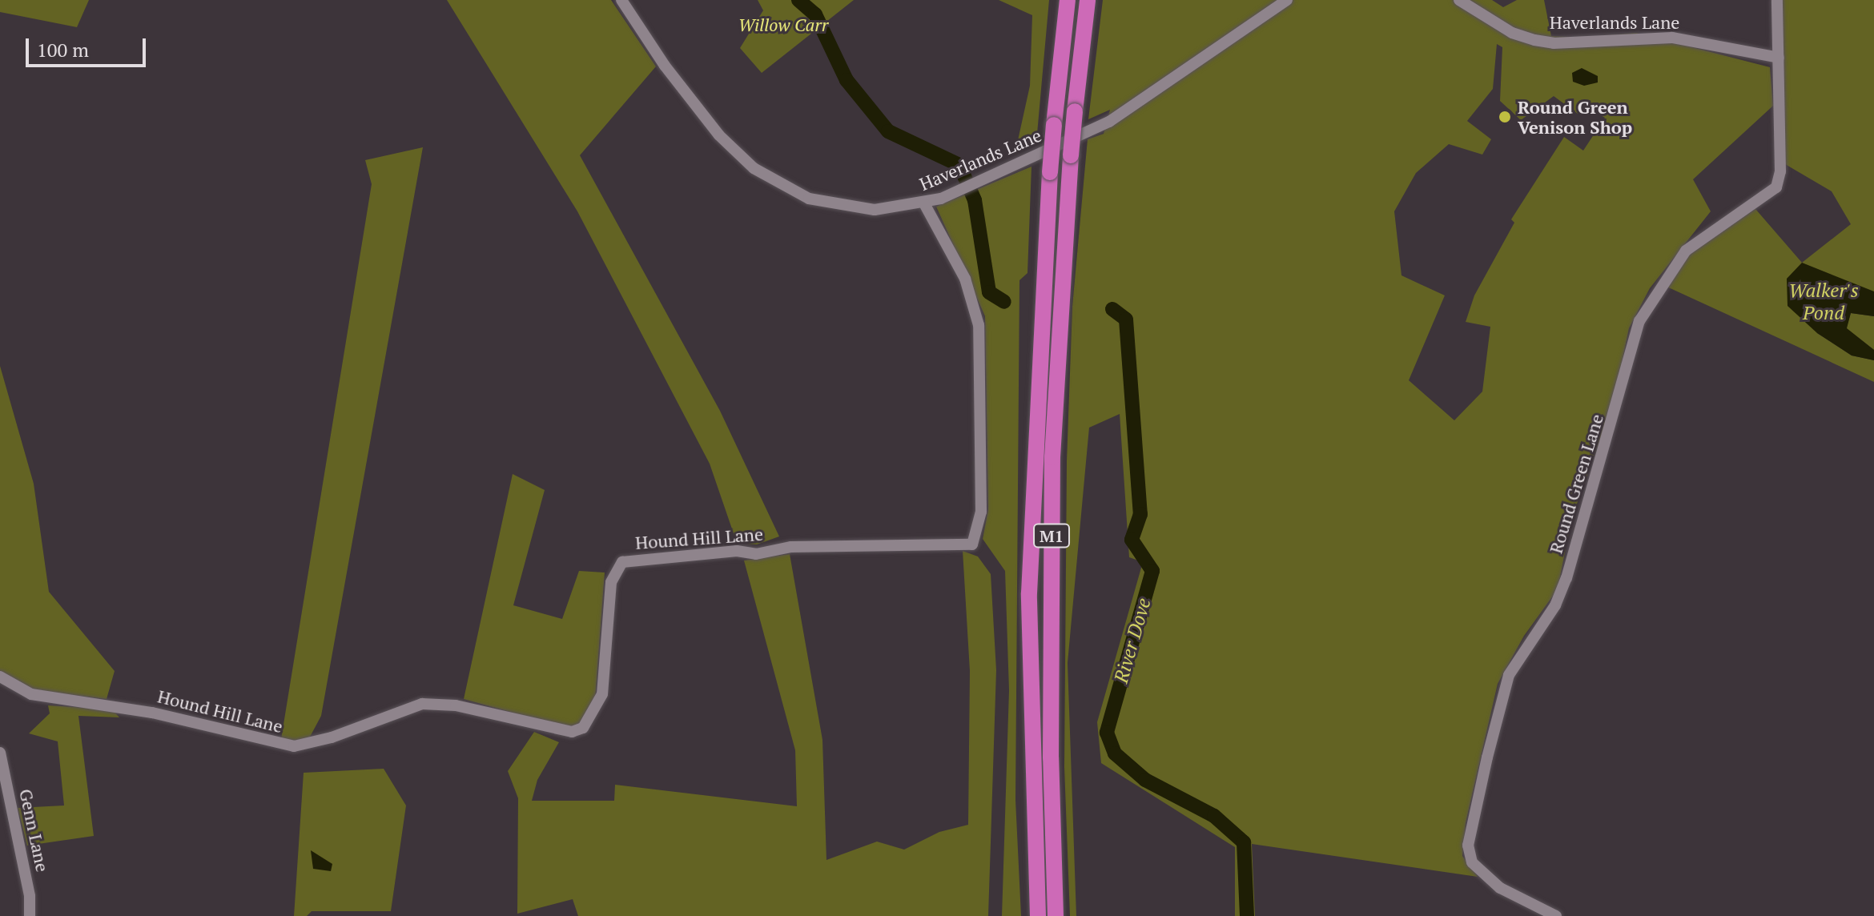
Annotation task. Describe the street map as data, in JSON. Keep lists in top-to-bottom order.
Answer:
{
  "streets": {
    "highway": ["M1"],
    "street": [
      "Haverlands Lane",
      "Round Green Lane",
      "Hound Hill Lane",
      "Genn Lane"
    ]
  },
  "crossings": [
    ["Haverlands Lane", "Round Green Lane"],
    ["Haverlands Lane", "Hound Hill Lane"]
  ],
  "water": ["Walker's Pond", "River Dove"],
  "parks": ["Willow Carr"],
  "places": ["Round Green Venison Shop"],
  "scale_bar": "100 m"
}
